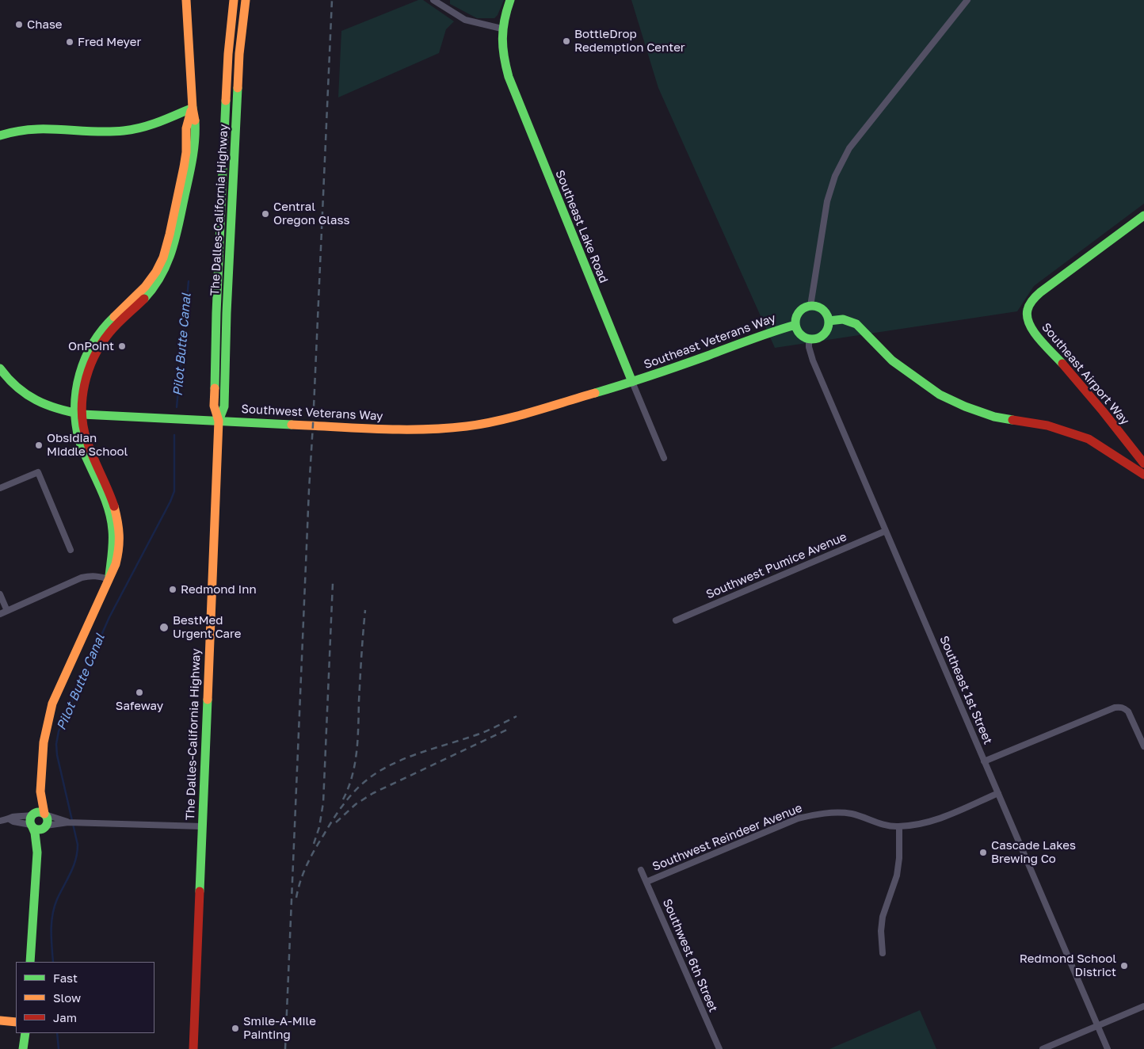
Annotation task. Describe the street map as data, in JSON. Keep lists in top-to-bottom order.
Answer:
{
  "streets": {
    "main road": [
      "The Dalles-California Highway",
      "Southeast Lake Road",
      "Southeast Veterans Way",
      "Southeast Airport Way",
      "Southwest Veterans Way"
    ],
    "street": [
      "Southwest Pumice Avenue",
      "Southeast 1st Street",
      "Southwest Reindeer Avenue",
      "Southwest 6th Street"
    ]
  },
  "crossings": [
    ["The Dalles-California Highway", "Southwest Veterans Way"],
    ["Southeast Lake Road", "Southeast Veterans Way"],
    ["Southeast Lake Road", "Southwest Veterans Way"],
    ["Southeast Veterans Way", "Southwest Veterans Way"],
    ["Southeast Veterans Way", "Southeast 1st Street"],
    ["Southwest Pumice Avenue", "Southeast 1st Street"],
    ["Southeast 1st Street", "Southwest Reindeer Avenue"],
    ["Southwest Reindeer Avenue", "Southwest 6th Street"]
  ],
  "water": ["Pilot Butte Canal"],
  "places": [
    "Chase",
    "BottleDrop Redemption Center",
    "Fred Meyer",
    "Central Oregon Glass",
    "OnPoint",
    "Obsidian Middle School",
    "Redmond Inn",
    "BestMed Urgent Care",
    "Safeway",
    "Cascade Lakes Brewing Co",
    "Redmond School District",
    "Smile-A-Mile Painting"
  ],
  "legend": ["Fast", "Slow", "Jam"]
}
